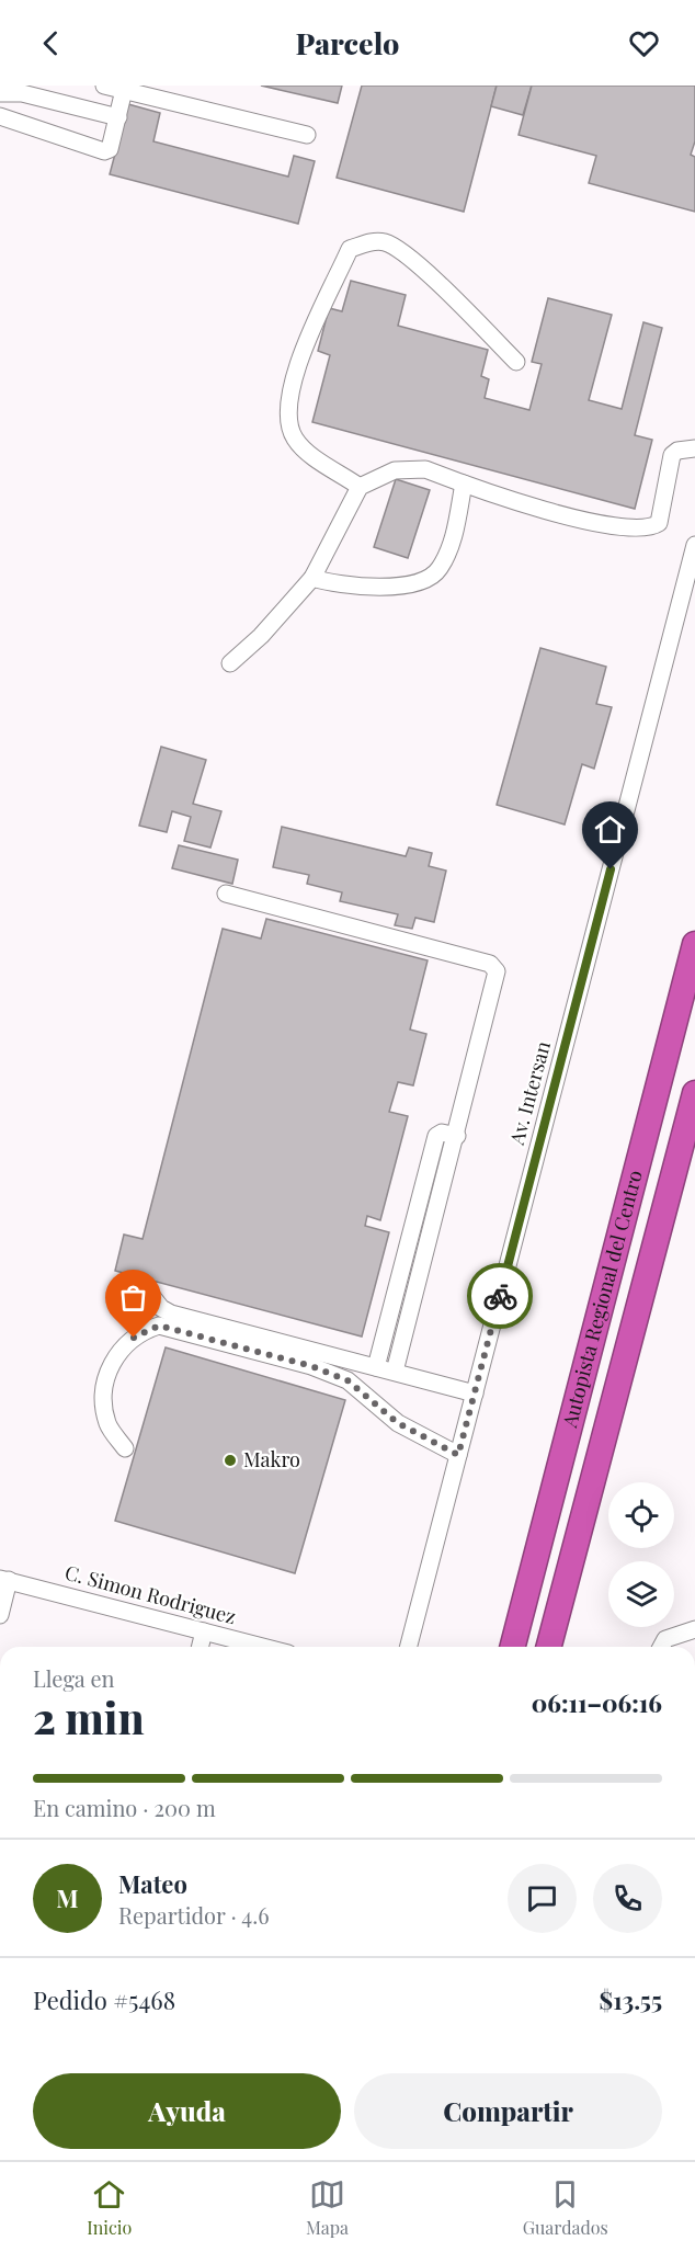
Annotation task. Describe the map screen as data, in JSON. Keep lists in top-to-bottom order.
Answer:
{
  "streets": {
    "highway": ["Autopista Regional del Centro"],
    "street": ["Av. Intersan", "C. Simon Rodriguez"]
  },
  "places": ["Makro"],
  "page": {
    "header": "Parcelo",
    "heading": ["2 min", "Llega en", "06:11–06:16"],
    "panel": [
      "Mateo",
      "Repartidor · 4.6",
      "Pedido #5468",
      "$13.55"
    ],
    "bar": "En camino · 200 m",
    "round": "M",
    "buttons": ["Ayuda", "Compartir"],
    "tabs": ["Inicio", "Mapa", "Guardados"]
  }
}
